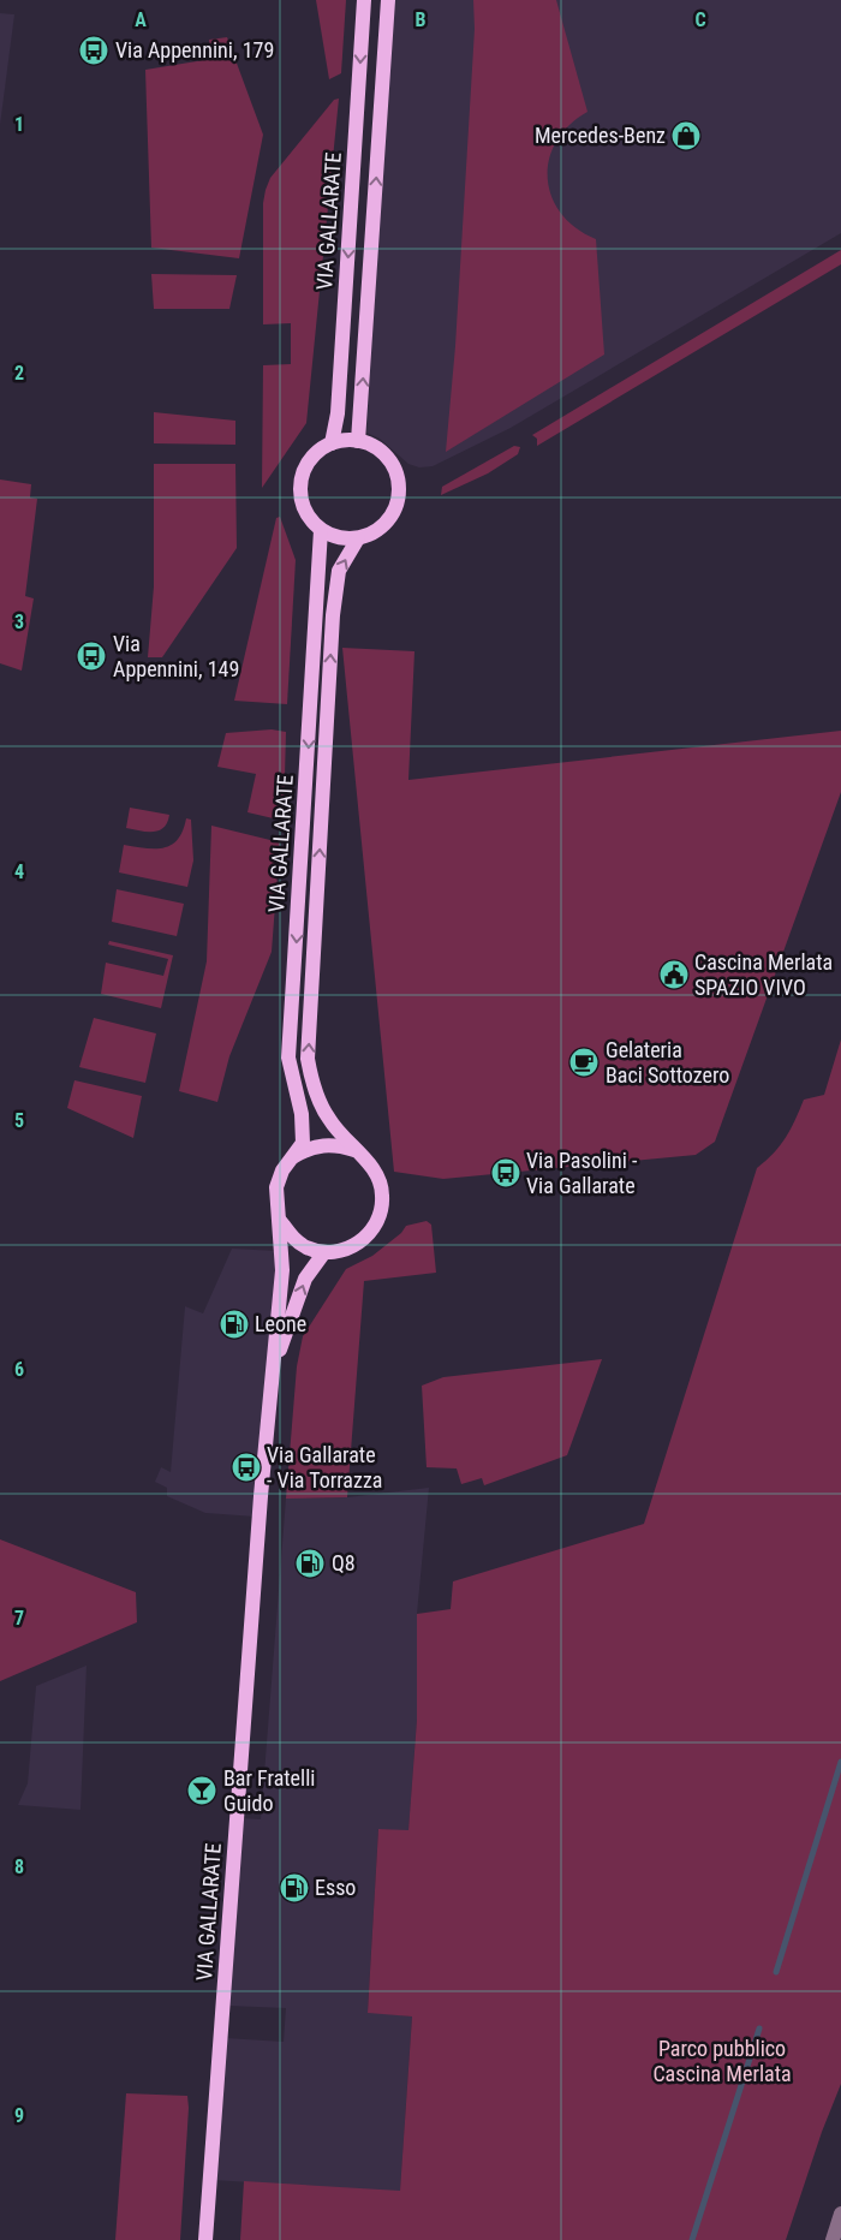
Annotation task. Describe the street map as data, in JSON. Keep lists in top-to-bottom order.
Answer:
{
  "streets": {
    "main road": ["VIA GALLARATE"]
  },
  "parks": ["Parco pubblico Cascina Merlata"],
  "places": {
    "bus stop": [
      "Via Appennini, 179",
      "Via Appennini, 149",
      "Via Pasolini - Via Gallarate",
      "Via Gallarate - Via Torrazza"
    ],
    "shop": ["Mercedes-Benz"],
    "public building": ["Cascina Merlata SPAZIO VIVO"],
    "cafe": ["Gelateria Baci Sottozero"],
    "fuel station": ["Leone", "Q8", "Esso"],
    "bar": ["Bar Fratelli Guido"]
  },
  "grid": {
    "columns": ["A", "B", "C"],
    "rows": [
      "1",
      "2",
      "3",
      "4",
      "5",
      "6",
      "7",
      "8",
      "9"
    ]
  }
}
